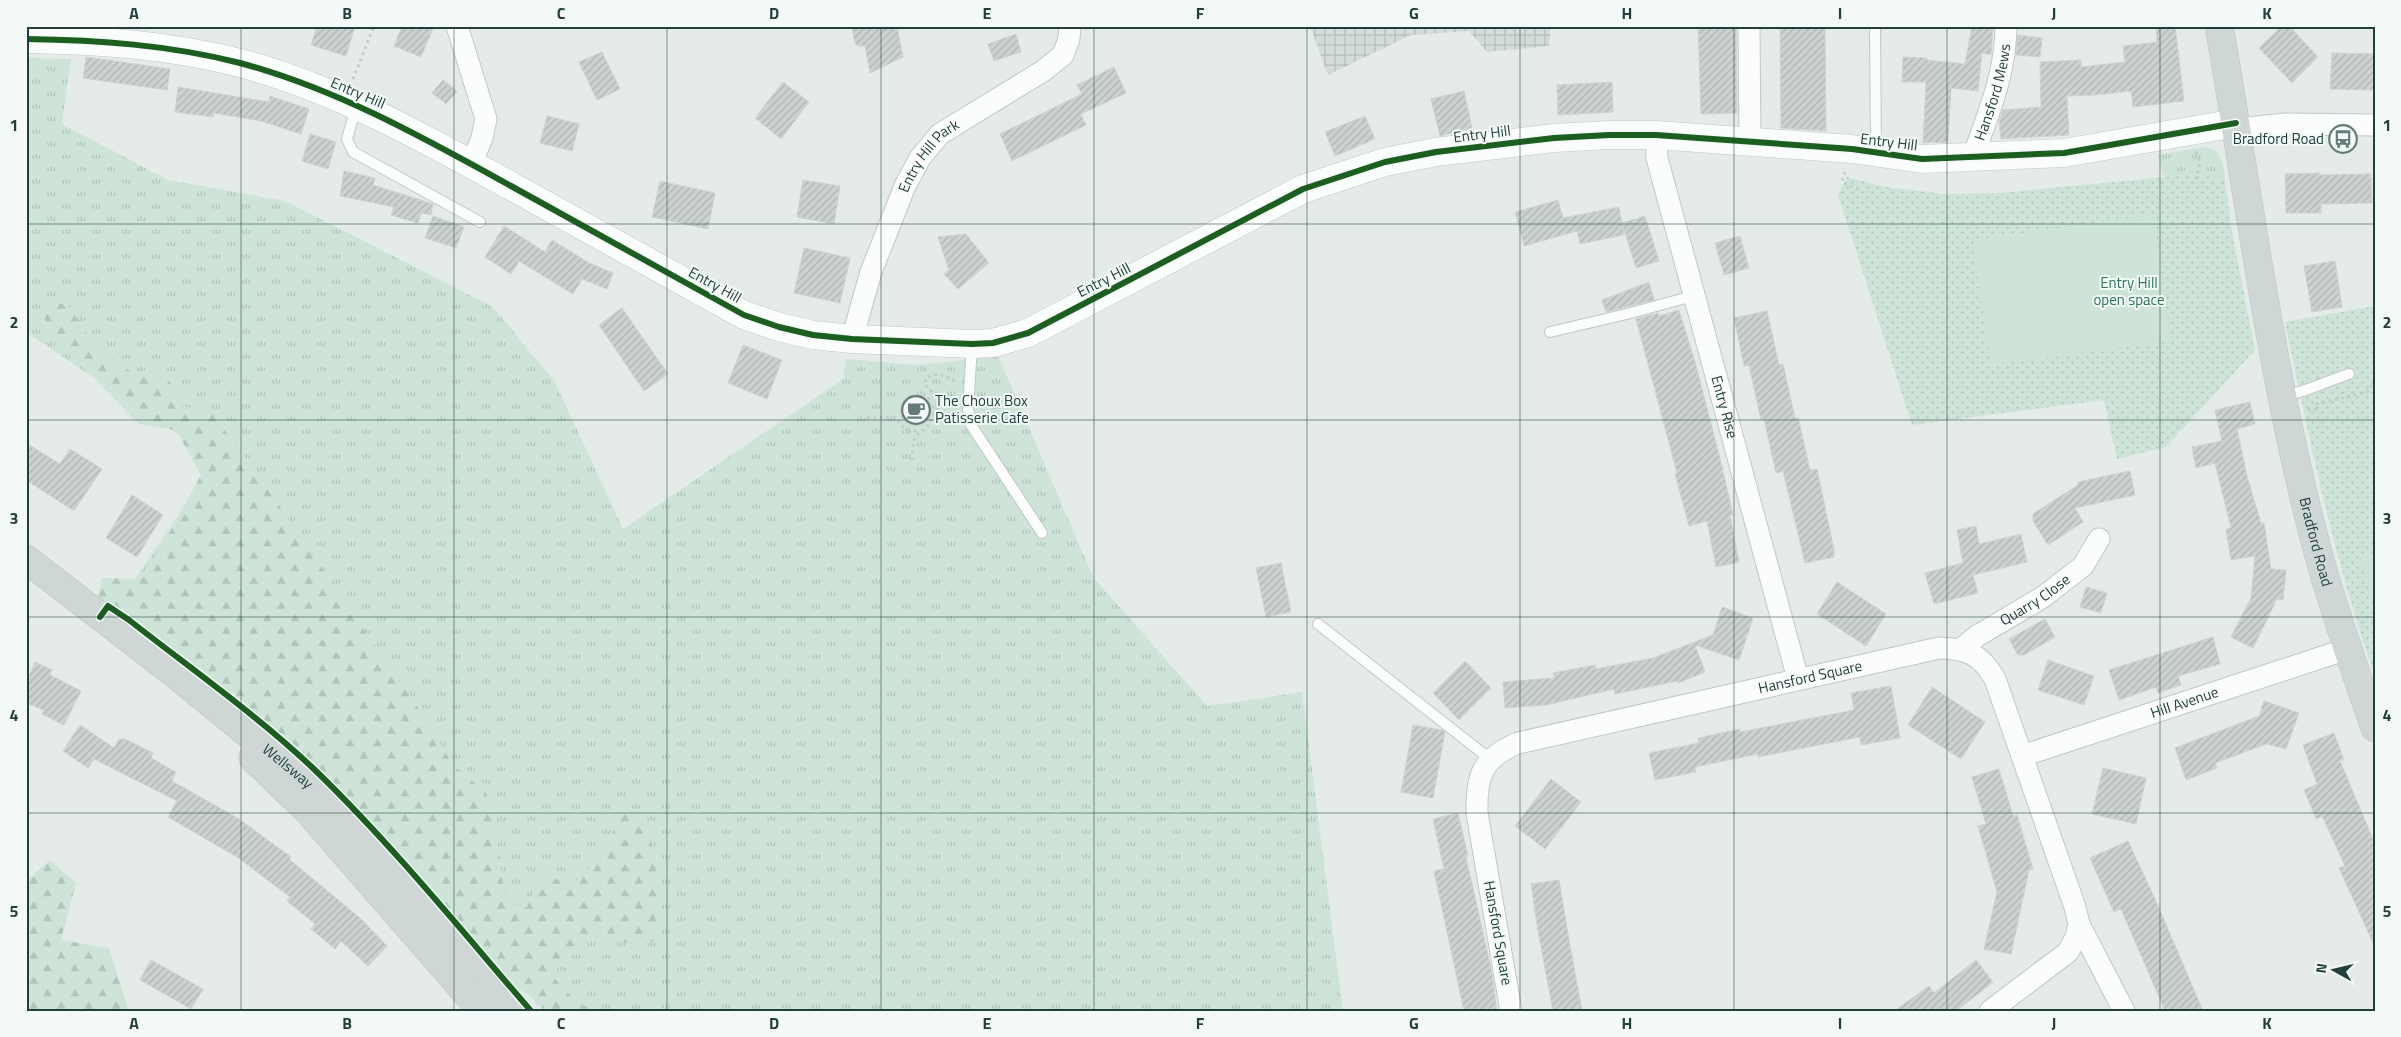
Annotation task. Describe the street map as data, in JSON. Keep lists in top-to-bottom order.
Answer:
{
  "streets": {
    "main road": ["Bradford Road", "Wellsway"],
    "street": [
      "Hansford Mews",
      "Entry Hill",
      "Entry Hill Park",
      "Entry Rise",
      "Quarry Close",
      "Hansford Square",
      "Hill Avenue"
    ]
  },
  "crossings": [
    ["Hansford Mews", "Entry Hill"],
    ["Entry Hill", "Entry Hill Park"],
    ["Entry Hill", "Entry Rise"],
    ["Entry Hill", "Bradford Road"],
    ["Entry Rise", "Hansford Square"],
    ["Bradford Road", "Hill Avenue"],
    ["Quarry Close", "Hansford Square"],
    ["Hansford Square", "Hill Avenue"]
  ],
  "parks": ["Entry Hill open space"],
  "places": {
    "bus stop": ["Bradford Road"],
    "cafe": ["The Choux Box Patisserie Cafe"]
  },
  "north": "left",
  "grid": {
    "columns": [
      "A",
      "B",
      "C",
      "D",
      "E",
      "F",
      "G",
      "H",
      "I",
      "J",
      "K"
    ],
    "rows": [
      "1",
      "2",
      "3",
      "4",
      "5"
    ]
  }
}
